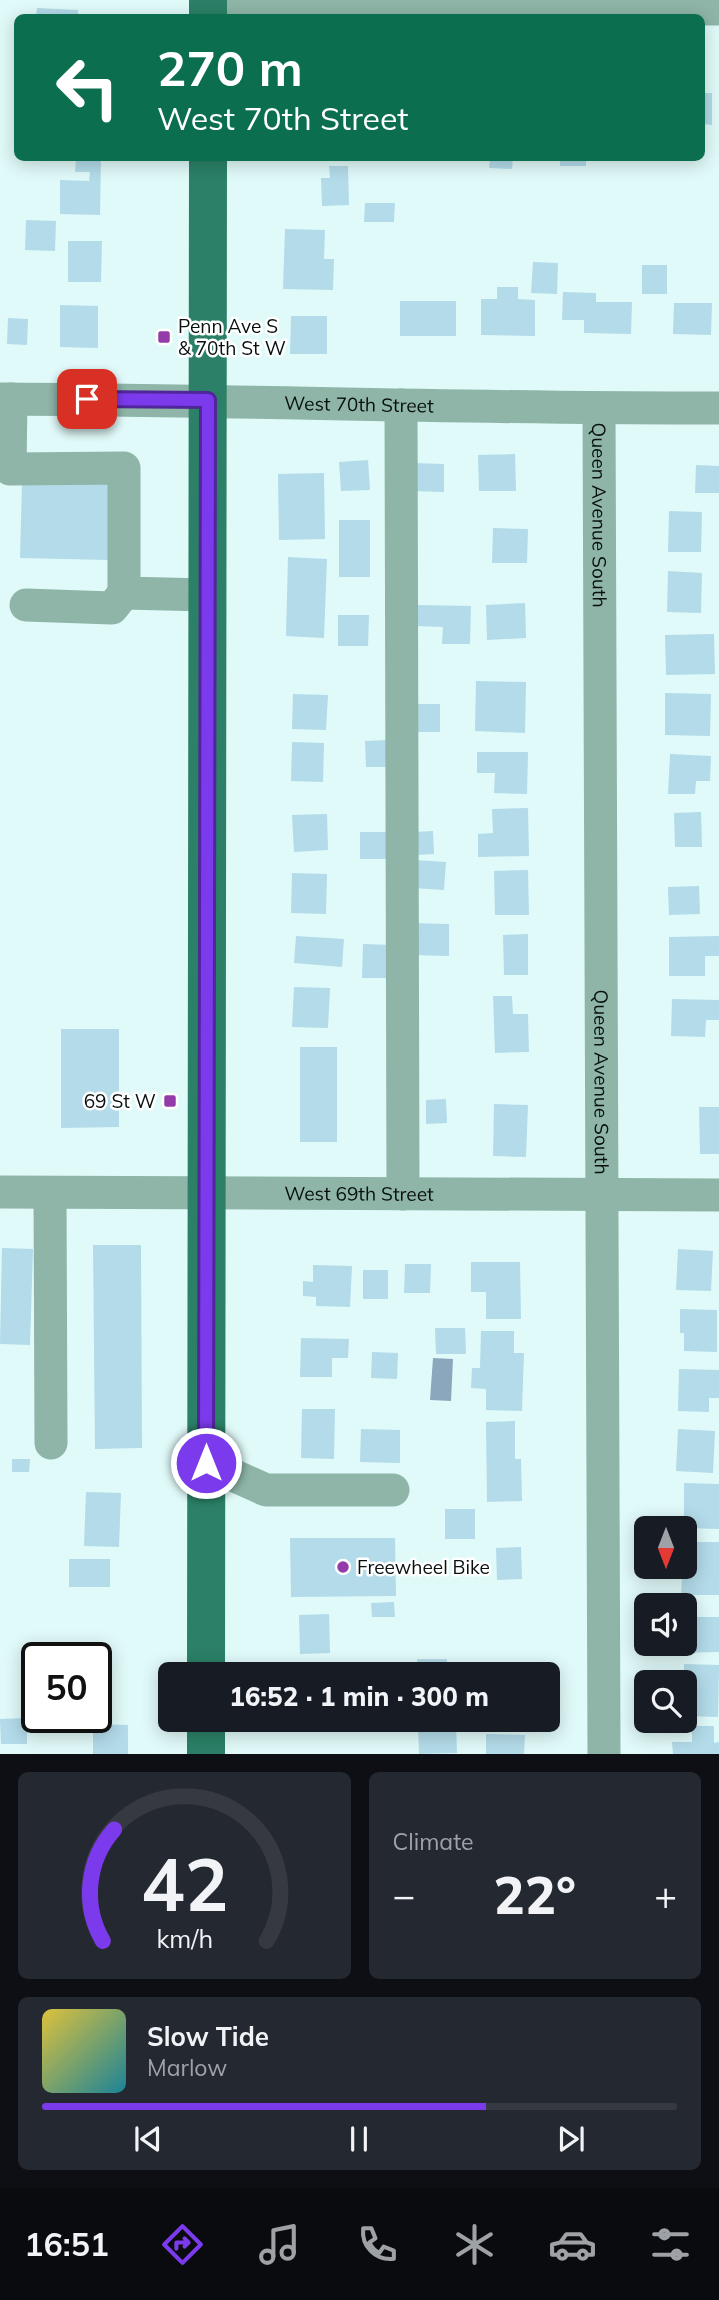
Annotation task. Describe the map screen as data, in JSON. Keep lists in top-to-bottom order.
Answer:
{
  "streets": {
    "street": ["West 70th Street", "Queen Avenue South", "West 69th Street"]
  },
  "crossings": [
    ["West 70th Street", "Queen Avenue South"],
    ["Queen Avenue South", "West 69th Street"]
  ],
  "places": {
    "transit": ["Penn Ave S & 70th St W", "69 St W"],
    "other": ["Freewheel Bike"]
  },
  "north": "bottom",
  "page": {
    "turn": ["270 m", "West 70th Street"],
    "limit": "50",
    "trip": "16:52 · 1 min · 300 m",
    "tile": "Climate",
    "heat": ["−", "22°", "+"],
    "song": ["Slow Tide", "Marlow"],
    "tabs": "16:51",
    "gauge": ["42", "km/h"]
  }
}
